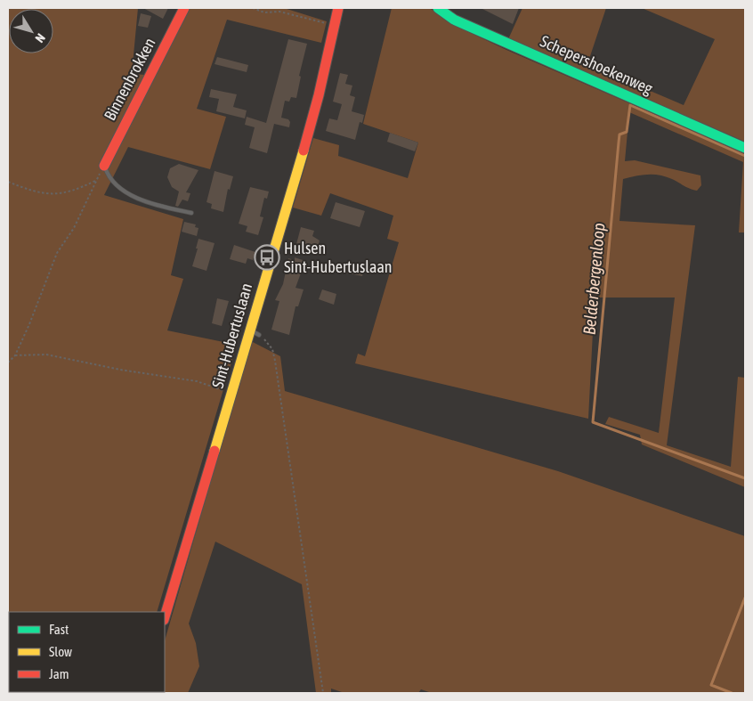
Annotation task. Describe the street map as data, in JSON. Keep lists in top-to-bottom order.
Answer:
{
  "streets": {
    "street": ["Schepershoekenweg", "Binnenbrokken", "Sint-Hubertuslaan"]
  },
  "water": ["Belderbergenloop"],
  "places": {
    "bus stop": ["Hulsen Sint-Hubertuslaan"]
  },
  "legend": ["Fast", "Slow", "Jam"],
  "north": "bottom right"
}
